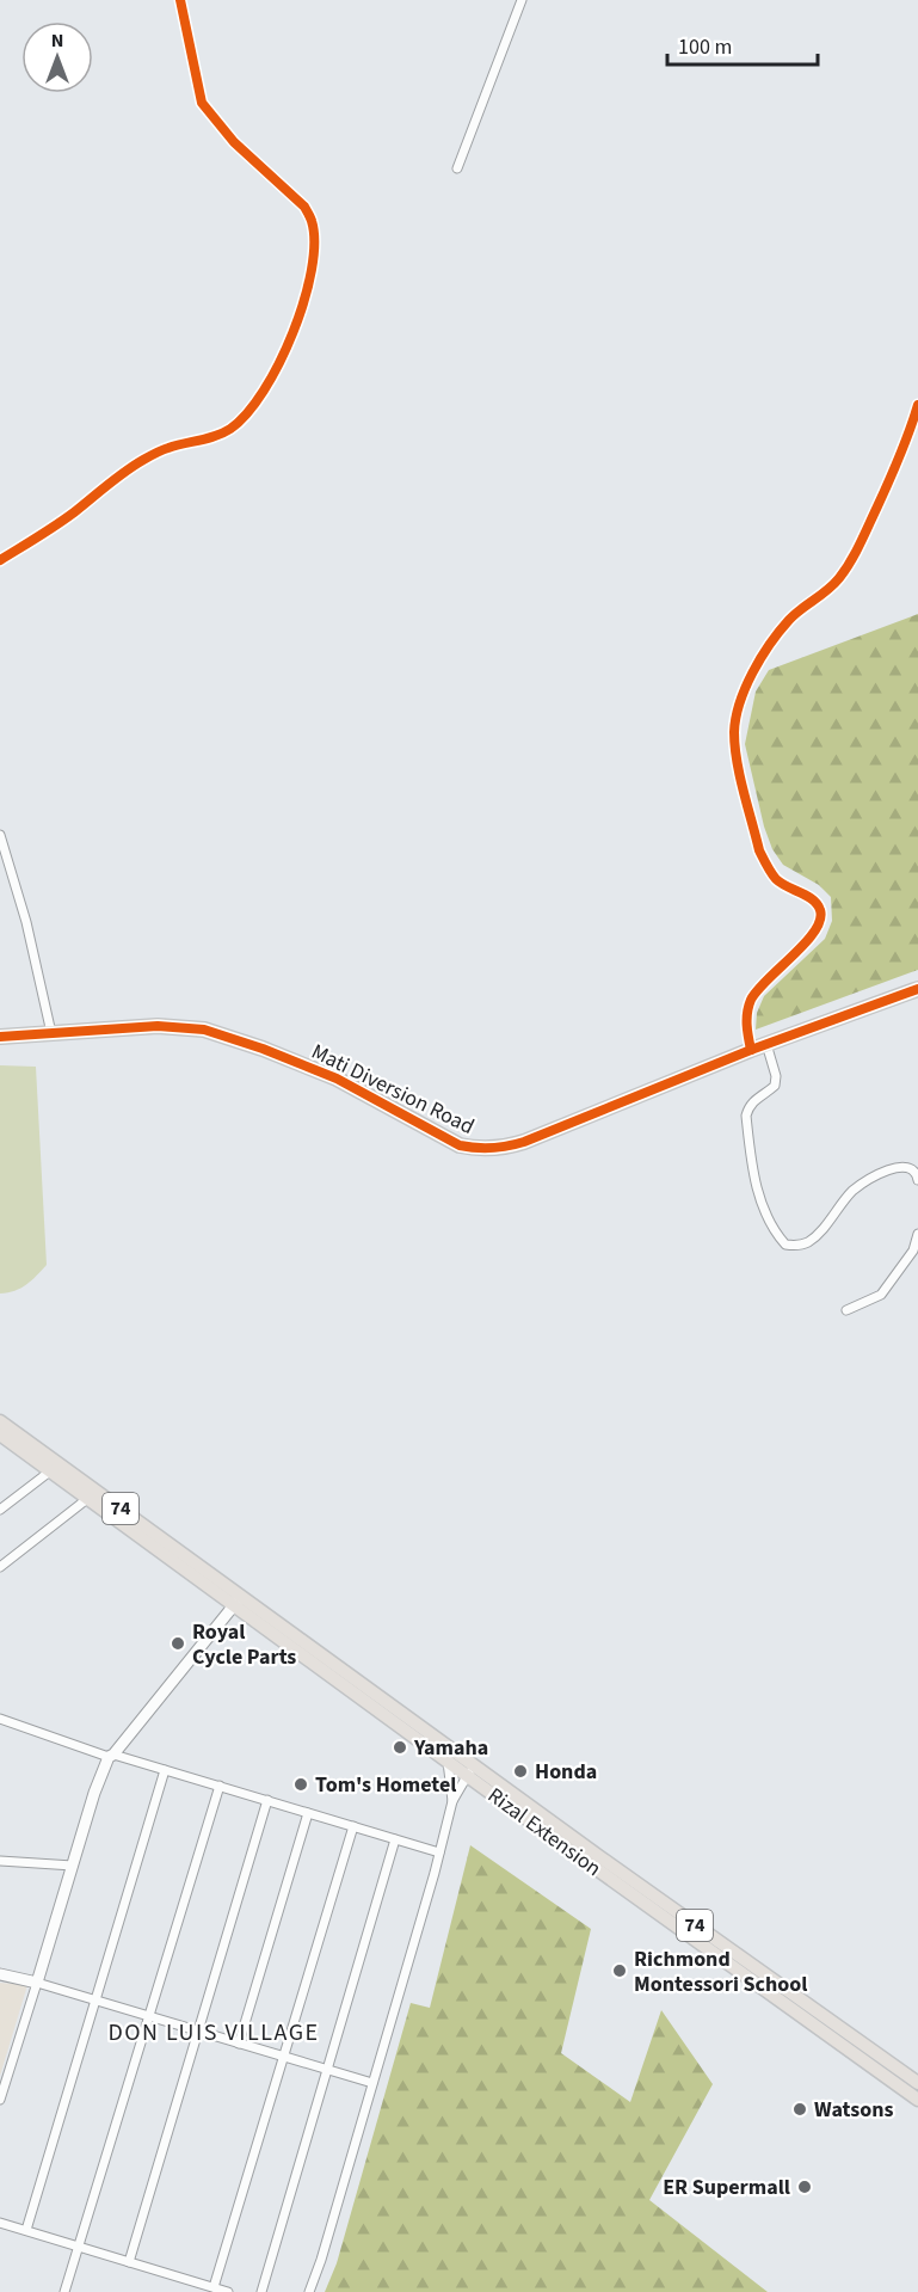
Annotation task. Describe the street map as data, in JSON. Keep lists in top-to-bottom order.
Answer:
{
  "streets": {
    "highway": ["Mati Diversion Road"],
    "main road": ["74", "Rizal Extension"]
  },
  "districts": ["DON LUIS VILLAGE"],
  "places": [
    "Royal Cycle Parts",
    "Yamaha",
    "Honda",
    "Tom's Hometel",
    "Richmond Montessori School",
    "Watsons",
    "ER Supermall"
  ],
  "scale_bar": "100 m",
  "north": "top"
}
